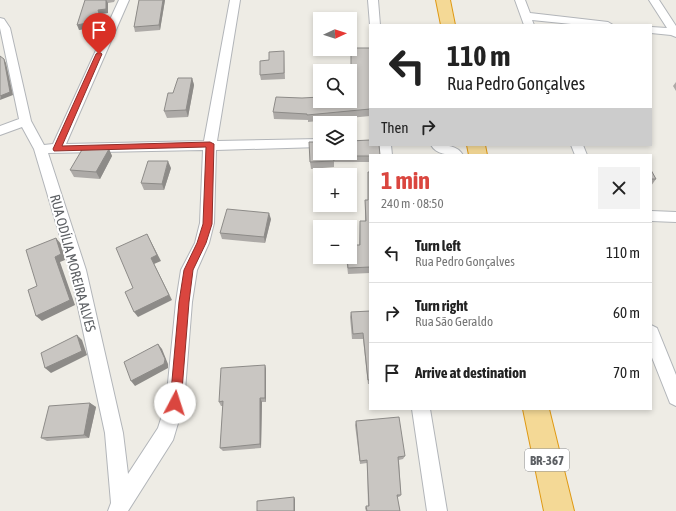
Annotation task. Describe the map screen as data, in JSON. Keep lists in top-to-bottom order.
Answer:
{
  "streets": {
    "highway": ["BR-367"],
    "street": ["RUA ODÍLIA MOREIRA ALVES"]
  },
  "north": "right",
  "page": {
    "map_buttons": ["+", "−"],
    "turn": ["110 m", "Rua Pedro Gonçalves"],
    "then": "Then",
    "heading": ["1 min", "240 m · 08:50"],
    "list": [
      {
        "name": "Turn left",
        "note": "Rua Pedro Gonçalves",
        "value": "110 m"
      },
      {
        "name": "Turn right",
        "note": "Rua São Geraldo",
        "value": "60 m"
      },
      {
        "name": "Arrive at destination",
        "value": "70 m"
      }
    ]
  }
}
